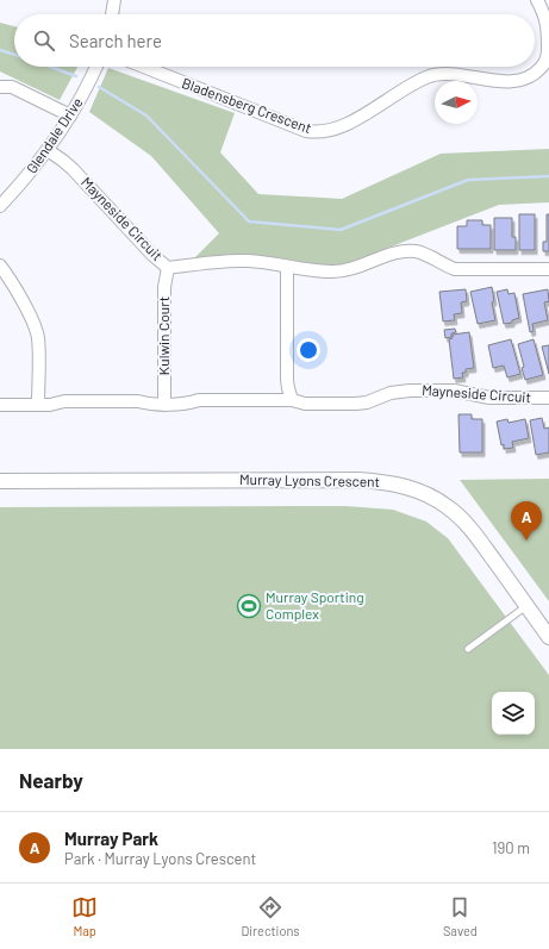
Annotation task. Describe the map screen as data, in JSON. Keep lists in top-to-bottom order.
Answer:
{
  "streets": {
    "street": [
      "Bladensberg Crescent",
      "Glendale Drive",
      "Mayneside Circuit",
      "Kulwin Court",
      "Murray Lyons Crescent"
    ]
  },
  "crossings": [
    ["Glendale Drive", "Mayneside Circuit"],
    ["Mayneside Circuit", "Kulwin Court"]
  ],
  "places": {
    "sports": ["Murray Sporting Complex"]
  },
  "north": "right",
  "page": {
    "search": "Search here",
    "pins": "A",
    "heading": "Nearby",
    "list": [
      {
        "mark": "A",
        "name": "Murray Park",
        "note": "Park · Murray Lyons Crescent",
        "value": "190 m"
      }
    ],
    "nav": ["Map", "Directions", "Saved"]
  }
}
